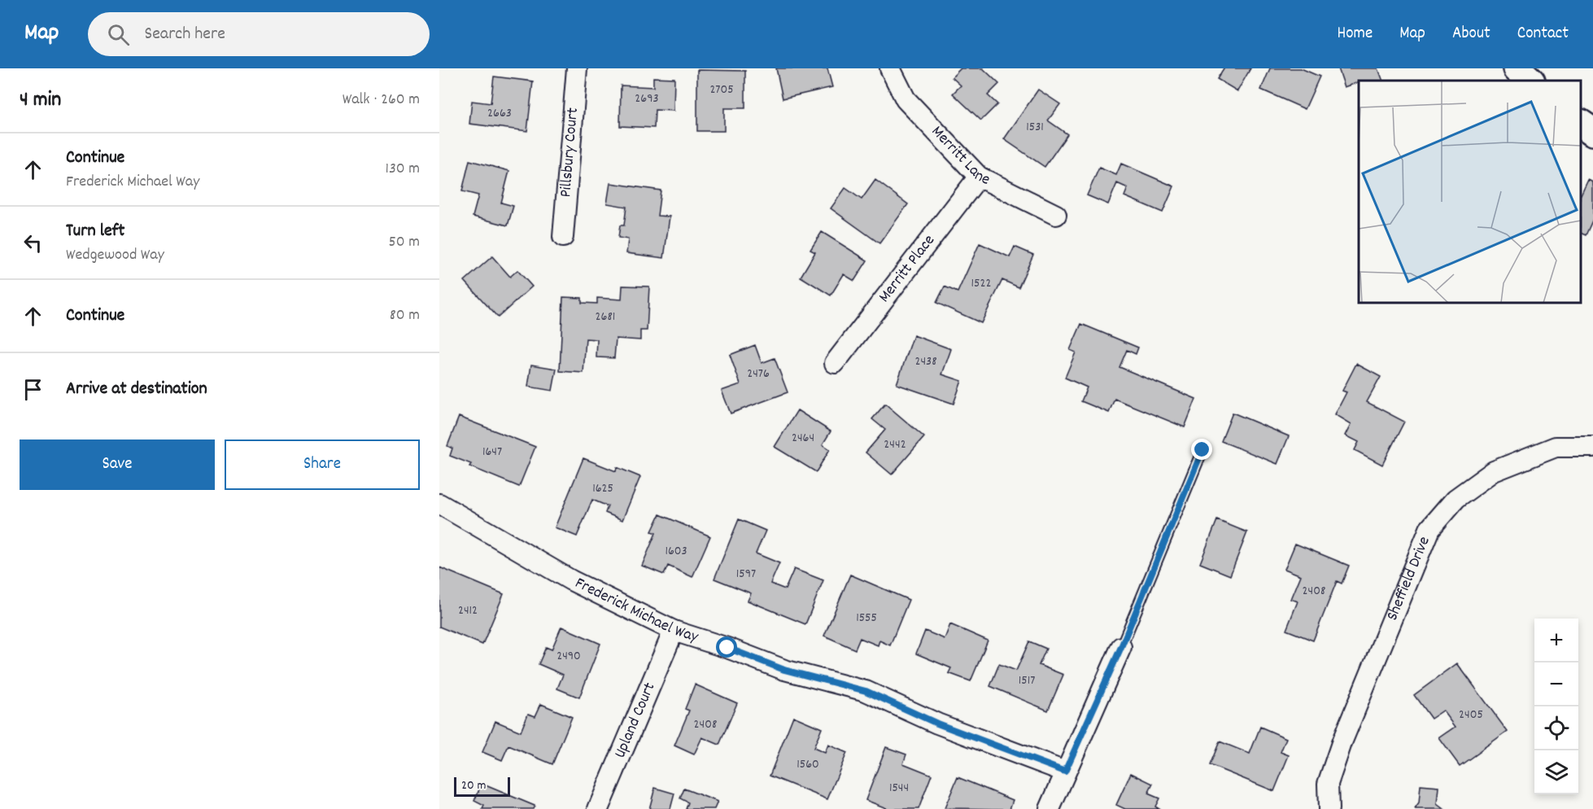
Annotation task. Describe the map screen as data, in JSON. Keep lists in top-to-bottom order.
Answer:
{
  "streets": {
    "street": [
      "Pillsbury Court",
      "Merritt Lane",
      "Merritt Place",
      "Sheffield Drive",
      "Frederick Michael Way",
      "Upland Court"
    ]
  },
  "crossings": [
    ["Merritt Lane", "Merritt Place"],
    ["Frederick Michael Way", "Upland Court"]
  ],
  "house_numbers": [
    "2705",
    "2693",
    "2663",
    "1531",
    "1522",
    "2681",
    "2438",
    "2476",
    "2464",
    "2442",
    "1647",
    "1625",
    "1603",
    "1597",
    "2408",
    "2412",
    "1555",
    "2490",
    "1517",
    "2405",
    "2408",
    "1560",
    "1544"
  ],
  "scale_bar": "20 m",
  "page": {
    "header": "Map",
    "search": "Search here",
    "nav": [
      "Home",
      "Map",
      "About",
      "Contact"
    ],
    "heading": ["4 min", "Walk · 260 m"],
    "list": [
      ["Continue", "Frederick Michael Way", "130 m"],
      ["Turn left", "Wedgewood Way", "50 m"],
      ["Continue", "80 m"],
      "Arrive at destination"
    ],
    "buttons": ["Save", "Share"],
    "map_buttons": ["+", "−"],
    "scale": "20 m"
  }
}
